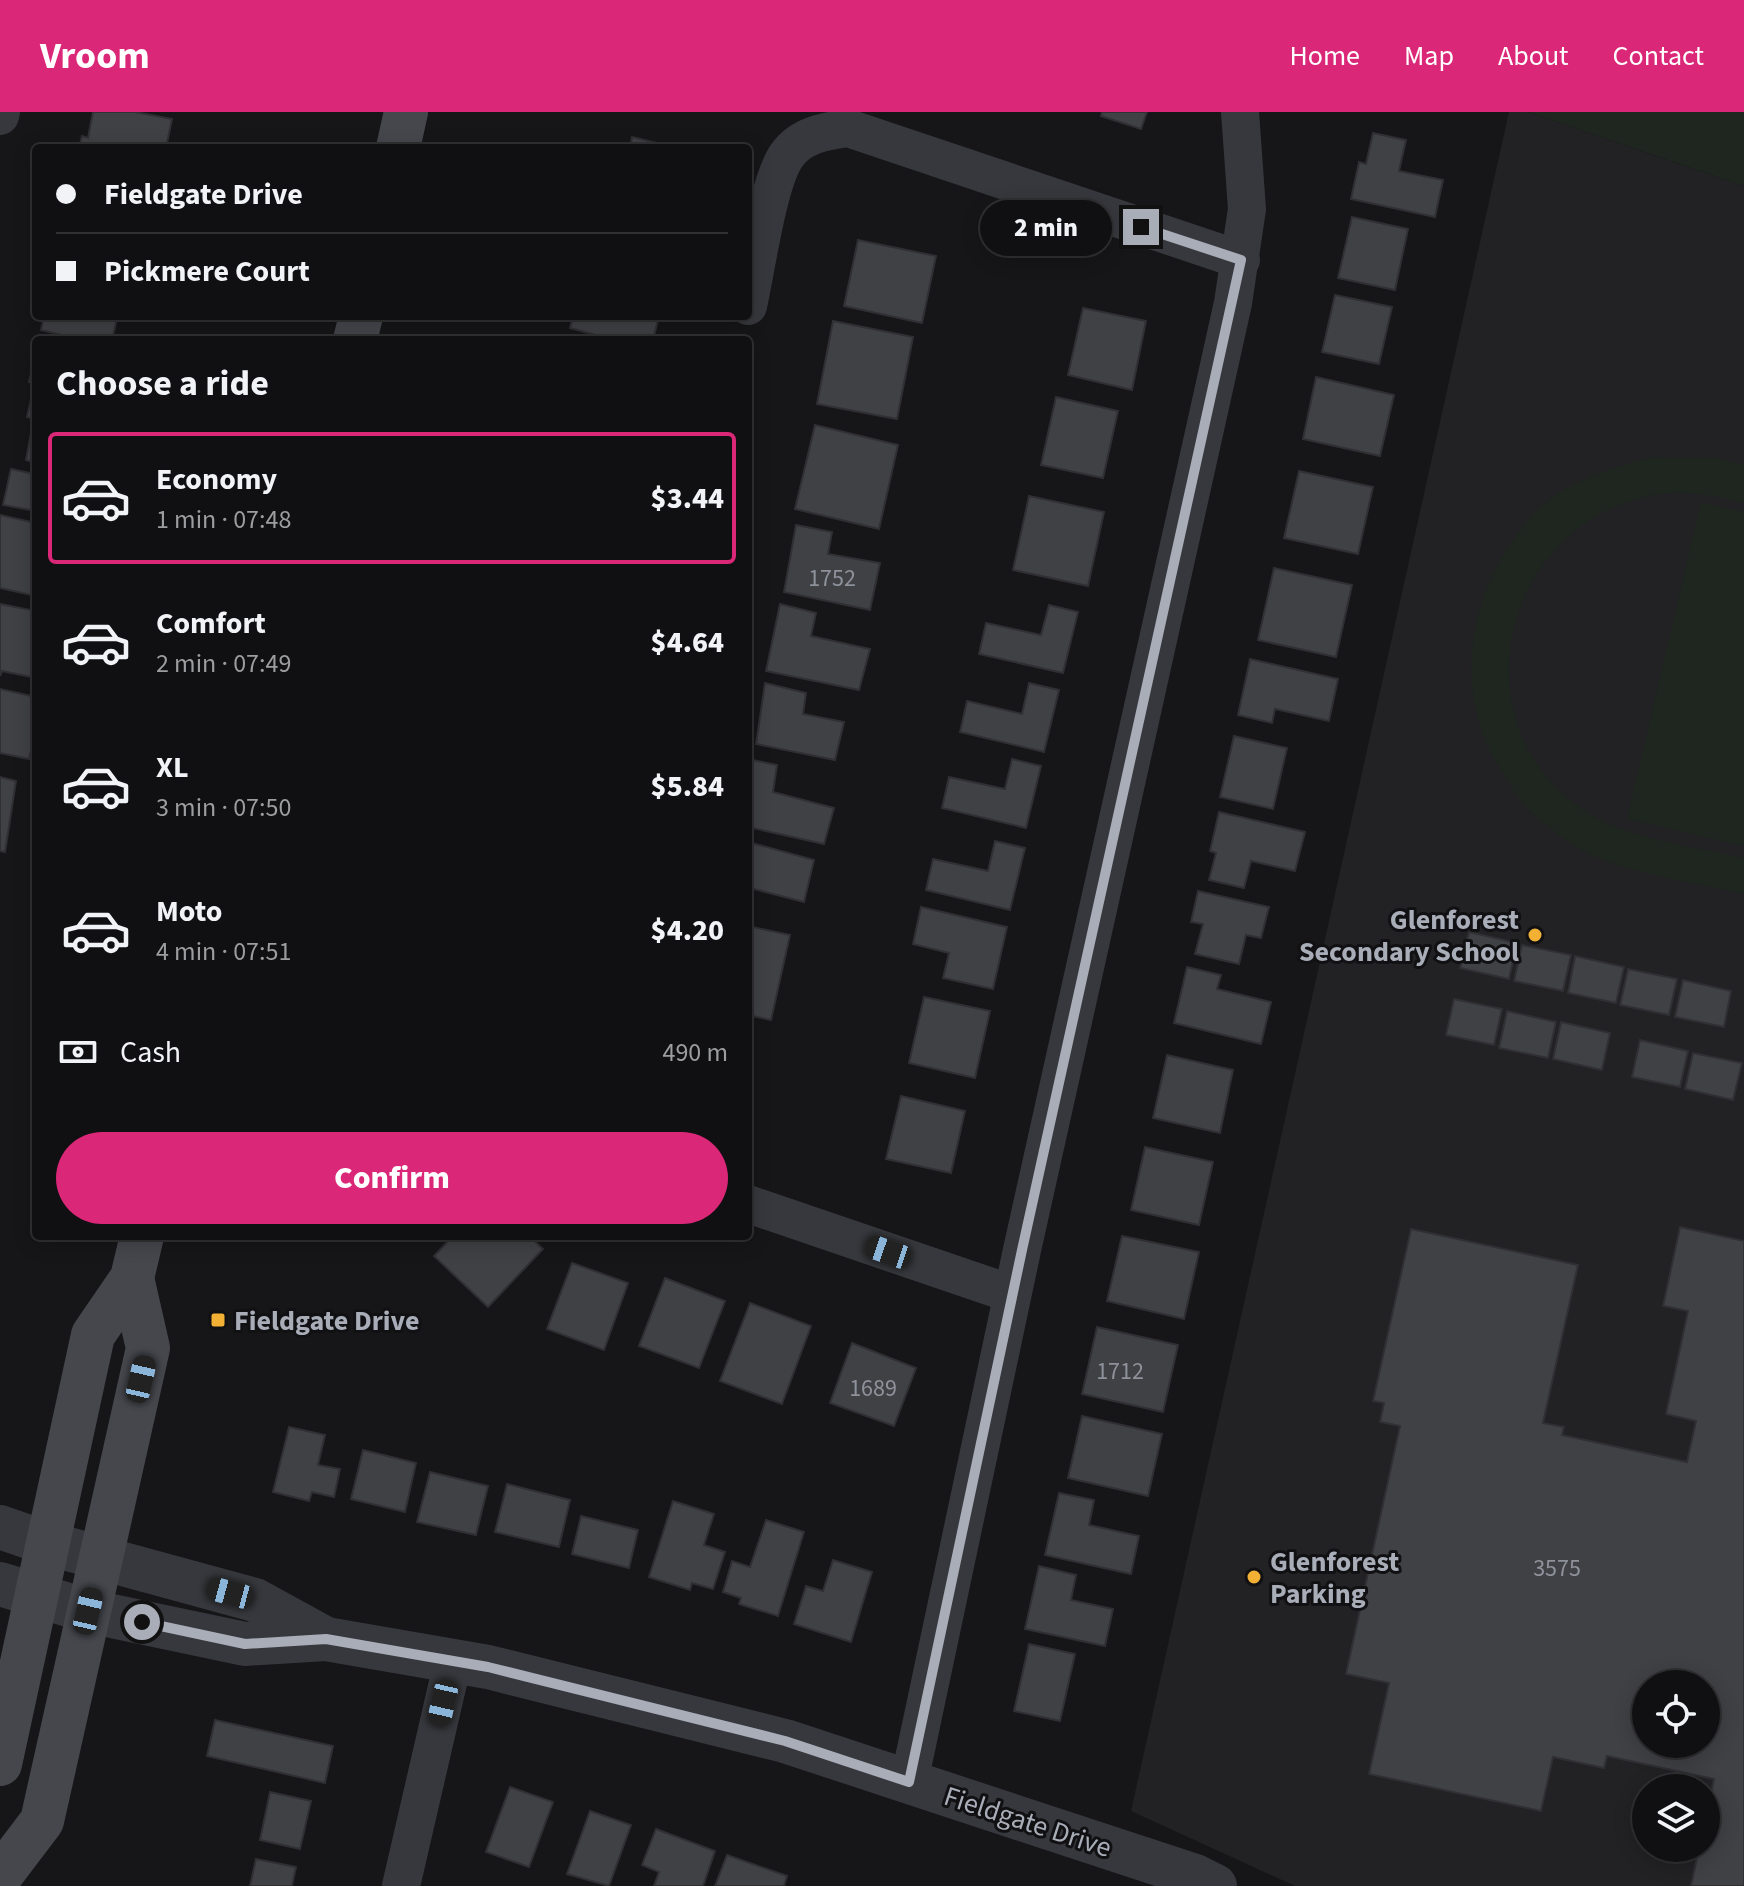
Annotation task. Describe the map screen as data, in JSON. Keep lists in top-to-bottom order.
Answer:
{
  "streets": {
    "street": ["Fieldgate Drive"]
  },
  "places": {
    "other": ["Glenforest Secondary School", "Glenforest Parking"],
    "transit": ["Fieldgate Drive"]
  },
  "house_numbers": [
    "1752",
    "1712",
    "1689",
    "3575"
  ],
  "page": {
    "header": "Vroom",
    "nav": [
      "Home",
      "Map",
      "About",
      "Contact"
    ],
    "banner": ["Fieldgate Drive", "Pickmere Court"],
    "bubble": "2 min",
    "heading": "Choose a ride",
    "list": [
      {
        "name": "Economy",
        "note": "1 min · 07:48",
        "value": "$3.44"
      },
      {
        "name": "Comfort",
        "note": "2 min · 07:49",
        "value": "$4.64"
      },
      {
        "name": "XL",
        "note": "3 min · 07:50",
        "value": "$5.84"
      },
      {
        "name": "Moto",
        "note": "4 min · 07:51",
        "value": "$4.20"
      }
    ],
    "pay": ["Cash", "490 m"],
    "buttons": "Confirm"
  }
}
